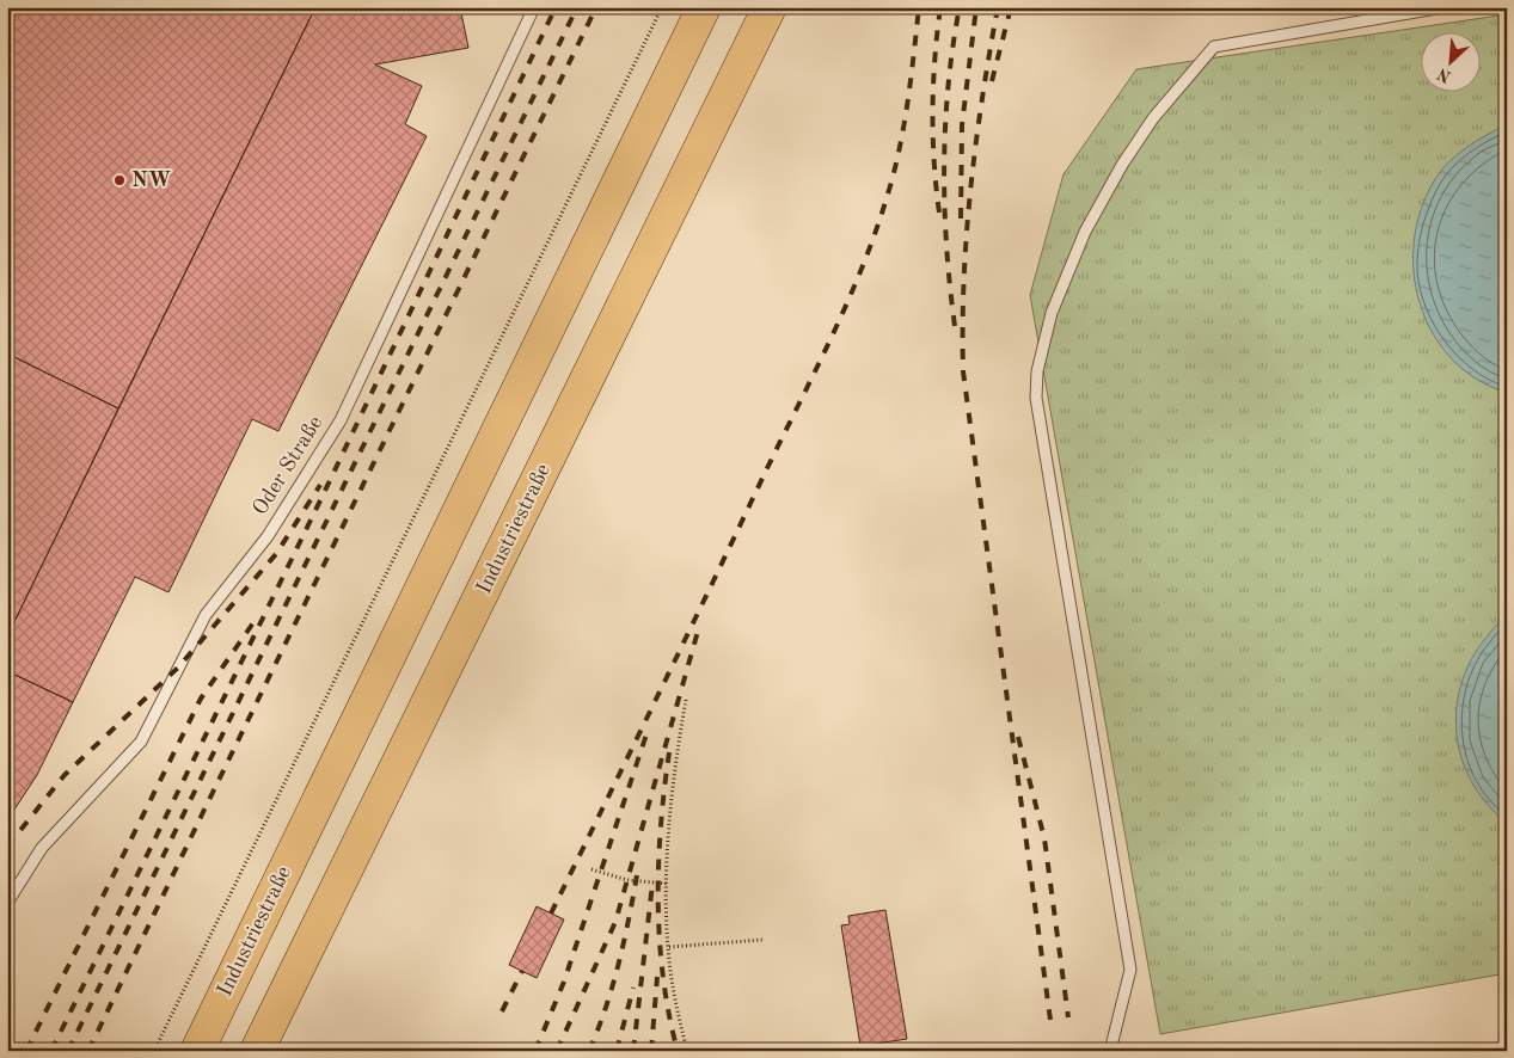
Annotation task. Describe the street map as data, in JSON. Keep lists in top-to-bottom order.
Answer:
{
  "streets": {
    "highway": ["Industriestraße"],
    "lane": ["Oder Straße"]
  },
  "places": ["NW"],
  "north": "bottom left"
}
